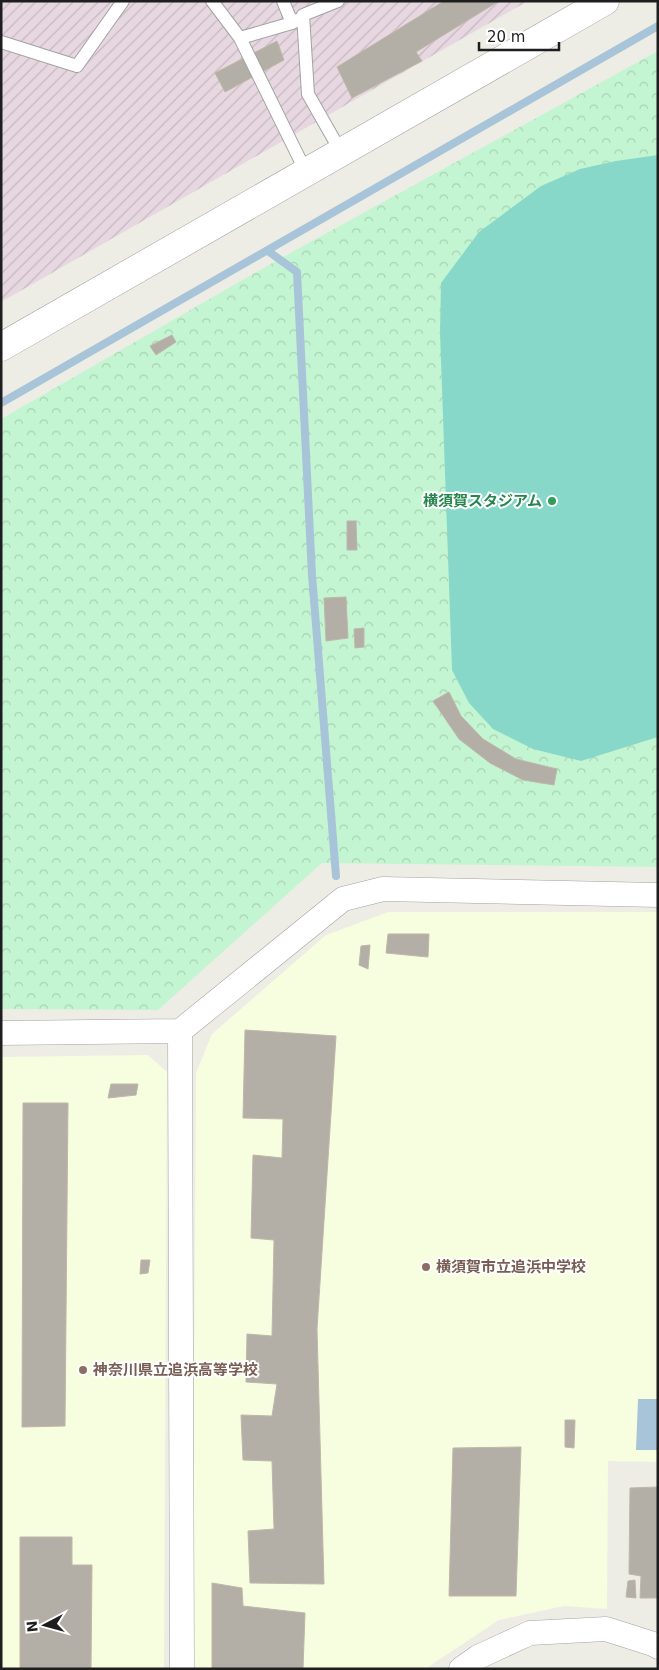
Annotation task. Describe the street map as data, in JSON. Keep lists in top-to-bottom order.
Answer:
{
  "places": ["横須賀スタジアム", "横須賀市立追浜中学校", "神奈川県立追浜高等学校"],
  "scale_bar": "20 m",
  "north": "left"
}
